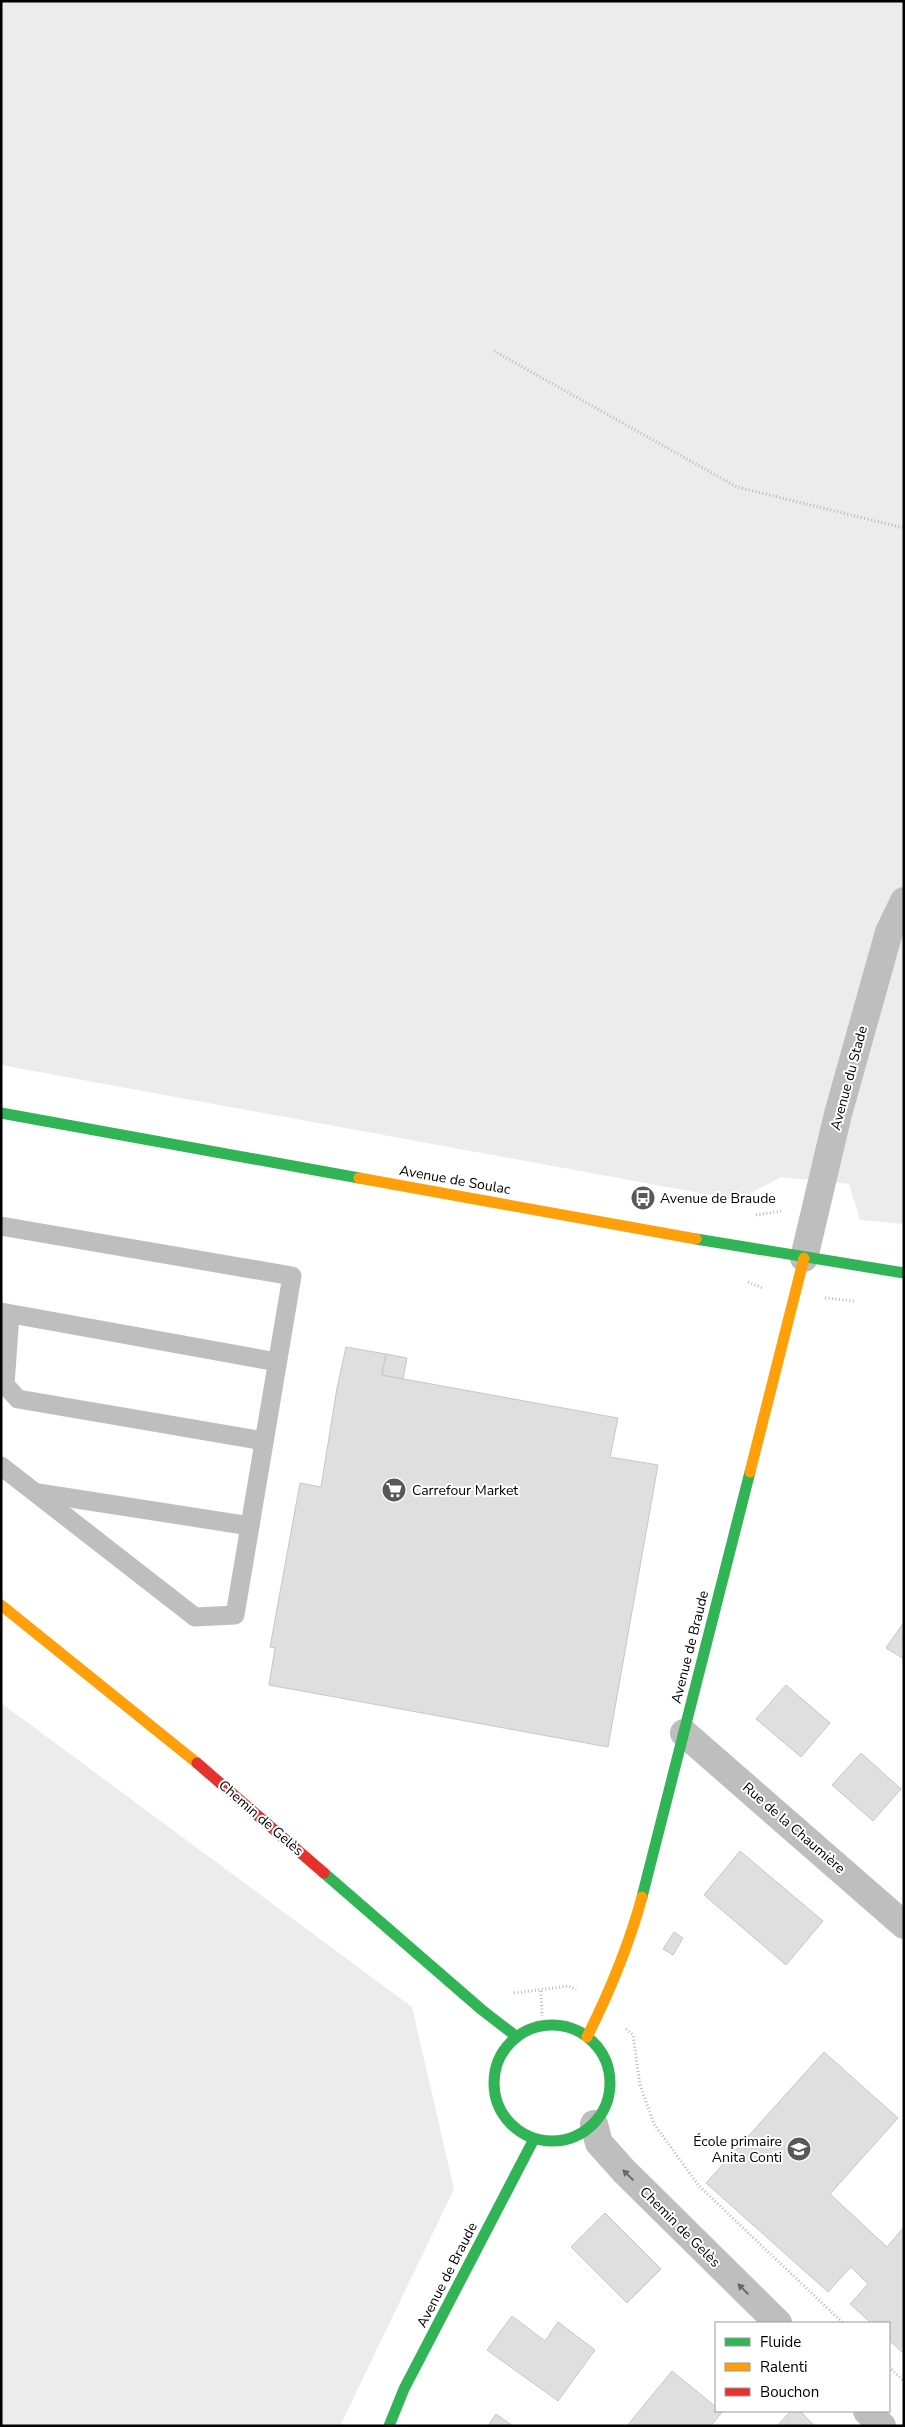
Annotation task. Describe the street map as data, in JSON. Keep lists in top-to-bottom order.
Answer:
{
  "streets": {
    "street": [
      "Avenue du Stade",
      "Avenue de Soulac",
      "Avenue de Braude",
      "Chemin de Gelès",
      "Rue de la Chaumière"
    ]
  },
  "crossings": [
    ["Avenue du Stade", "Avenue de Soulac"],
    ["Avenue du Stade", "Avenue de Braude"],
    ["Avenue de Soulac", "Avenue de Braude"],
    ["Avenue de Braude", "Chemin de Gelès"],
    ["Avenue de Braude", "Rue de la Chaumière"]
  ],
  "places": {
    "bus stop": ["Avenue de Braude"],
    "supermarket": ["Carrefour Market"],
    "school or university": ["École primaire Anita Conti"]
  },
  "legend": ["Fluide", "Ralenti", "Bouchon"]
}
